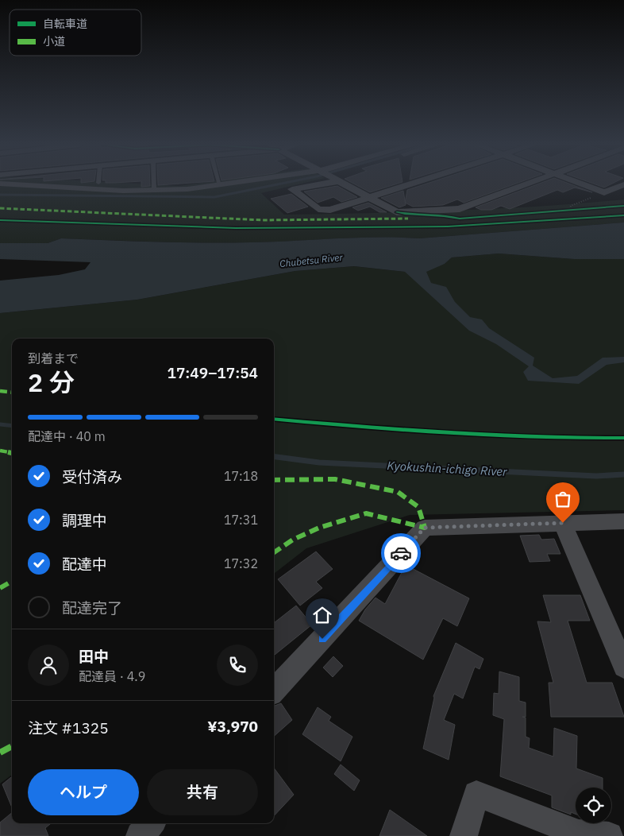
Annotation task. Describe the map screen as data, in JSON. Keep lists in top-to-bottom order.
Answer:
{
  "water": ["Chubetsu River", "Kyokushin-ichigo River"],
  "legend": ["自転車道", "小道"],
  "page": {
    "heading": ["2 分", "到着まで", "17:49–17:54"],
    "panel": [
      "田中",
      "配達員 · 4.9",
      "注文 #1325",
      "¥3,970"
    ],
    "bar": "配達中 · 40 m",
    "list": [
      ["受付済み", "17:18"],
      ["調理中", "17:31"],
      ["配達中", "17:32"],
      "配達完了"
    ],
    "buttons": ["ヘルプ", "共有"]
  }
}
